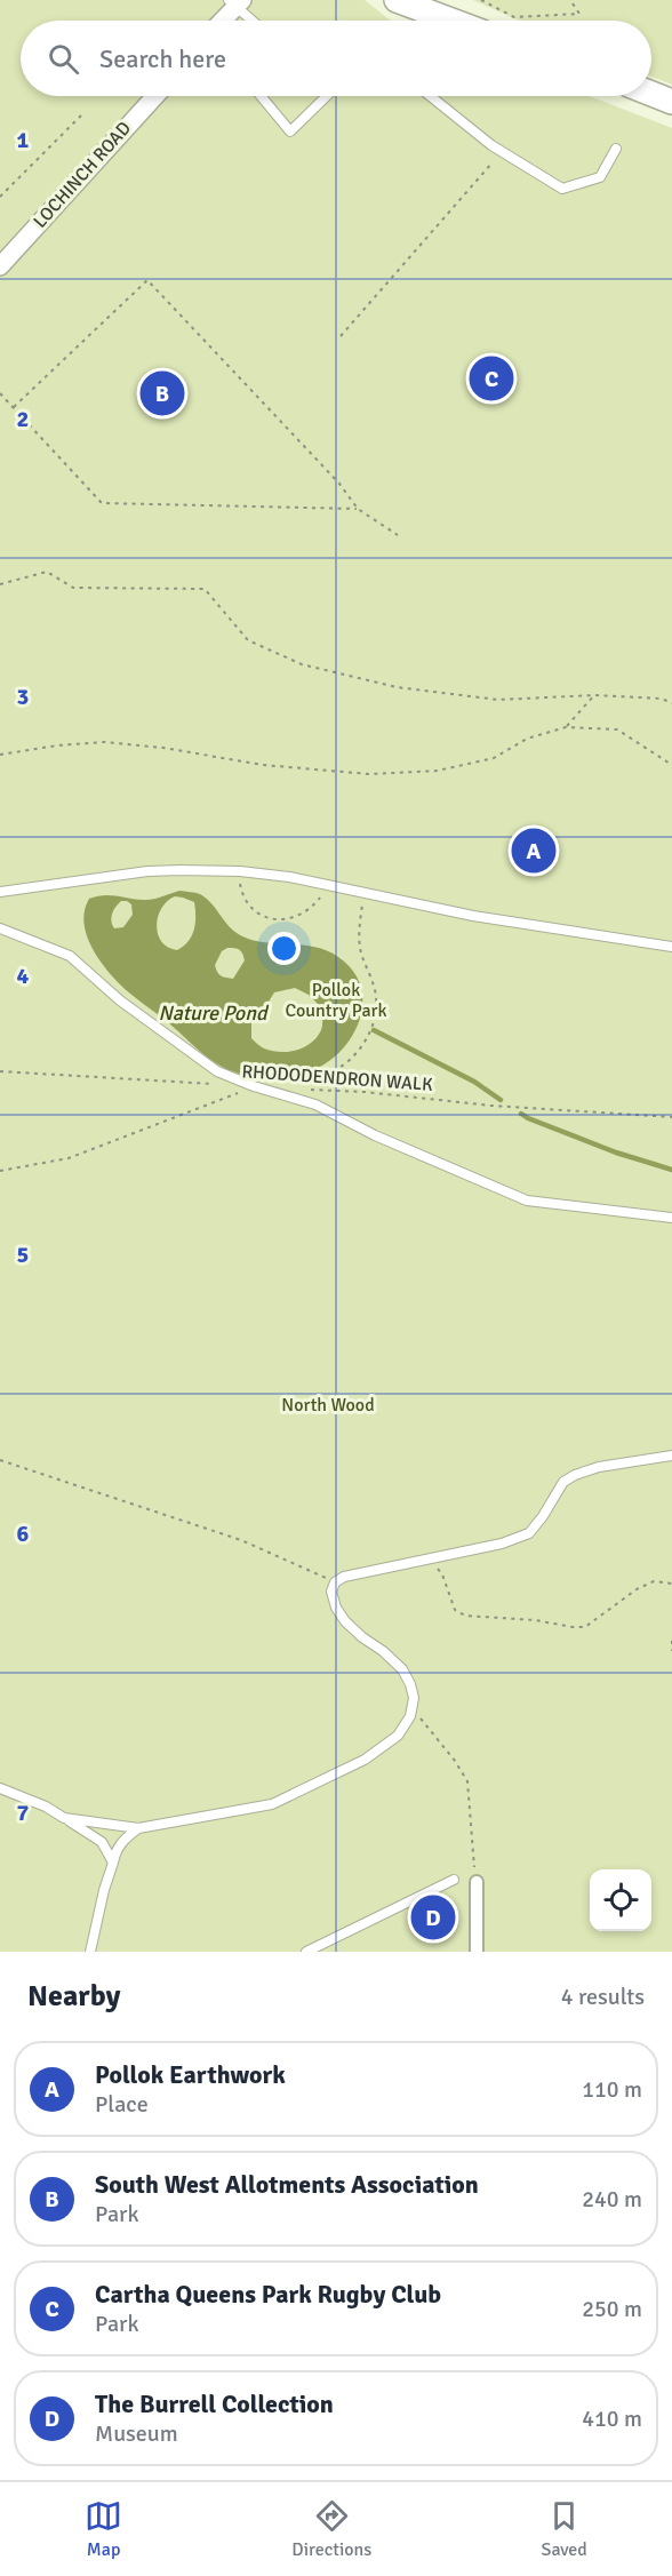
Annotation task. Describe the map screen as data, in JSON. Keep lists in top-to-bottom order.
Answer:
{
  "streets": {
    "street": ["LOCHINCH ROAD"],
    "path": ["RHODODENDRON WALK"]
  },
  "water": ["Nature Pond"],
  "parks": ["Pollok Country Park", "North Wood"],
  "page": {
    "search": "Search here",
    "pins": [
      "C",
      "B",
      "A",
      "D"
    ],
    "heading": ["Nearby", "4 results"],
    "list": [
      {
        "mark": "A",
        "name": "Pollok Earthwork",
        "note": "Place",
        "value": "110 m"
      },
      {
        "mark": "B",
        "name": "South West Allotments Association",
        "note": "Park",
        "value": "240 m"
      },
      {
        "mark": "C",
        "name": "Cartha Queens Park Rugby Club",
        "note": "Park",
        "value": "250 m"
      },
      {
        "mark": "D",
        "name": "The Burrell Collection",
        "note": "Museum",
        "value": "410 m"
      }
    ],
    "nav": ["Map", "Directions", "Saved"]
  },
  "grid": {
    "rows": [
      "1",
      "2",
      "3",
      "4",
      "5",
      "6",
      "7"
    ]
  }
}
